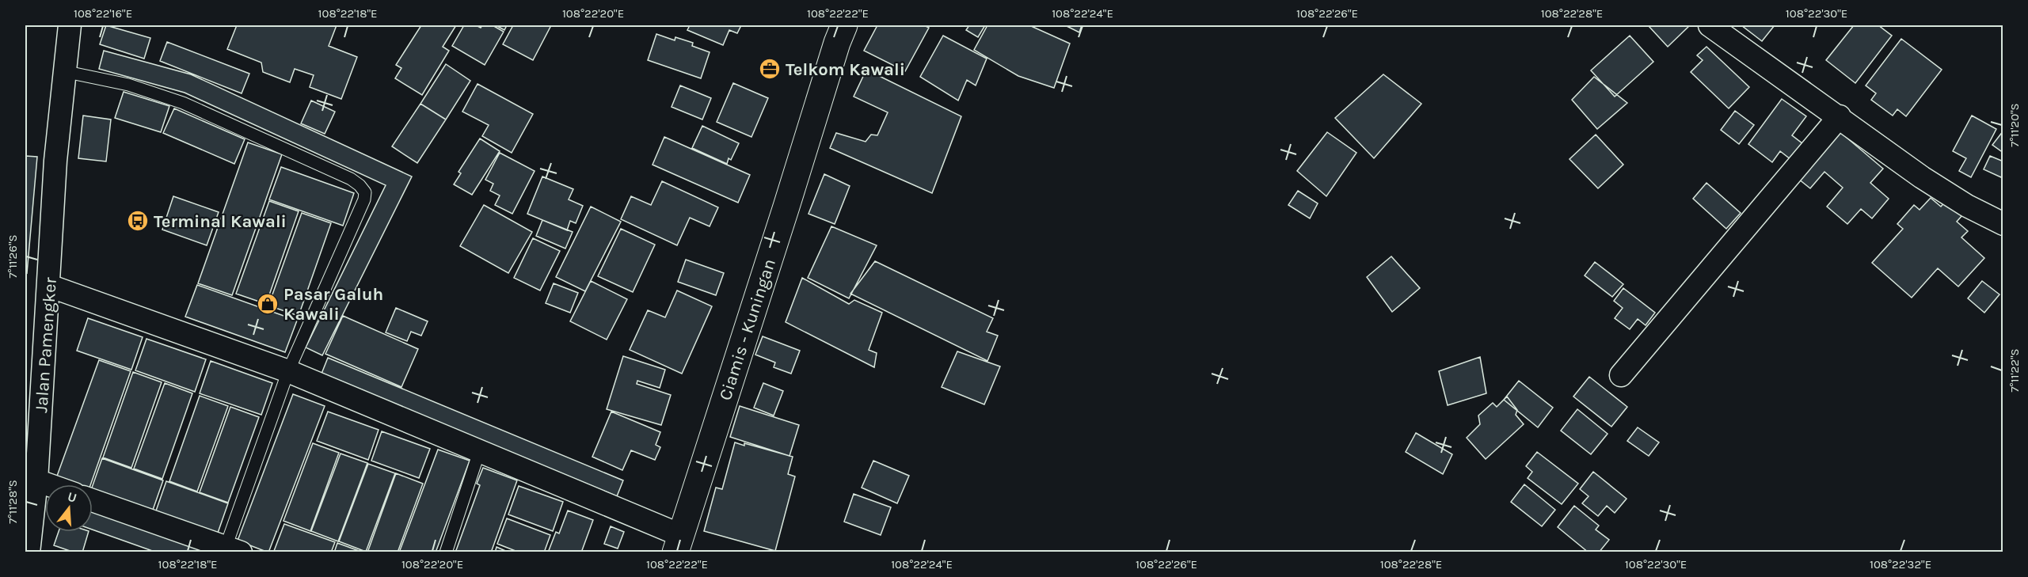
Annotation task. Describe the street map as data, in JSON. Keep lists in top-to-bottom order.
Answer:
{
  "streets": {
    "highway": ["Ciamis - Kuningan"],
    "street": ["Jalan Pamengker"]
  },
  "places": {
    "office": ["Telkom Kawali"],
    "bus stop": ["Terminal Kawali"],
    "shop": ["Pasar Galuh Kawali"]
  },
  "north": "top",
  "coordinates": [
    "108°22'16\"E",
    "108°22'18\"E",
    "108°22'20\"E",
    "108°22'22\"E",
    "108°22'24\"E",
    "108°22'26\"E",
    "108°22'28\"E",
    "108°22'30\"E",
    "7°11'20\"S",
    "7°11'26\"S",
    "7°11'22\"S",
    "7°11'28\"S",
    "108°22'32\"E"
  ]
}
